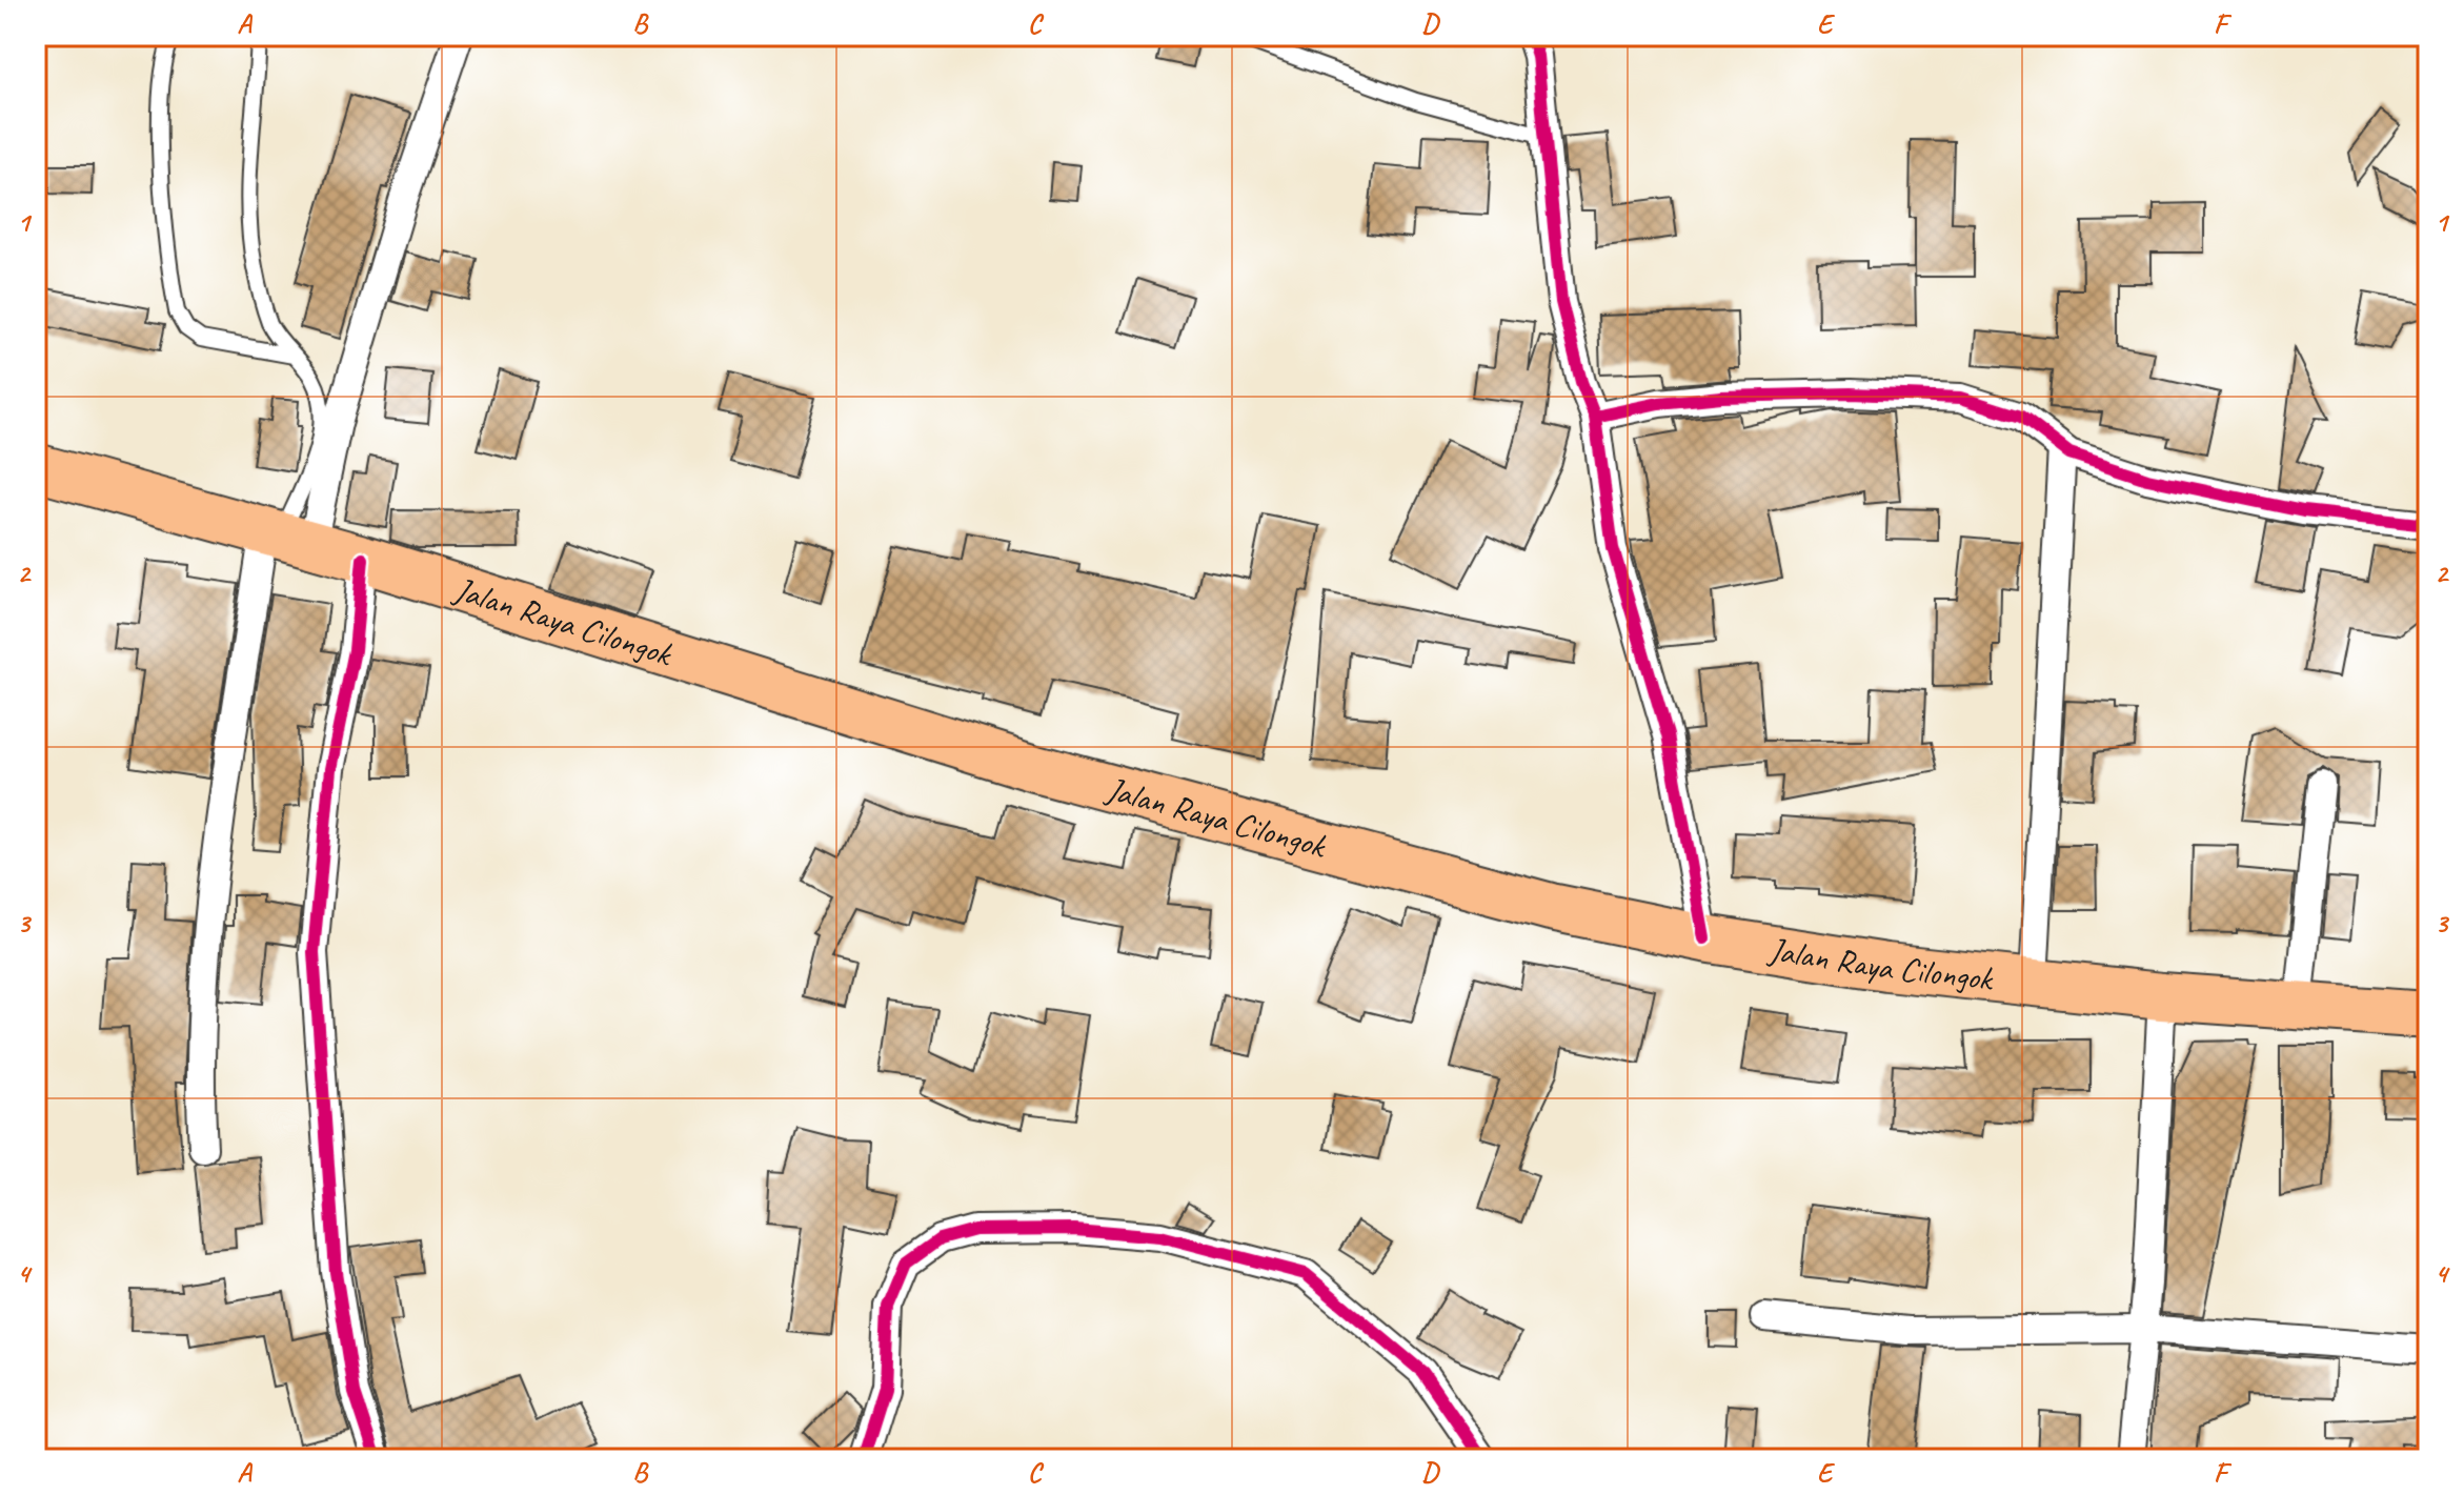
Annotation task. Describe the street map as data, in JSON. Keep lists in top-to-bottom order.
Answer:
{
  "streets": {
    "highway": ["Jalan Raya Cilongok"]
  },
  "grid": {
    "columns": [
      "A",
      "B",
      "C",
      "D",
      "E",
      "F"
    ],
    "rows": [
      "1",
      "2",
      "3",
      "4"
    ]
  }
}
